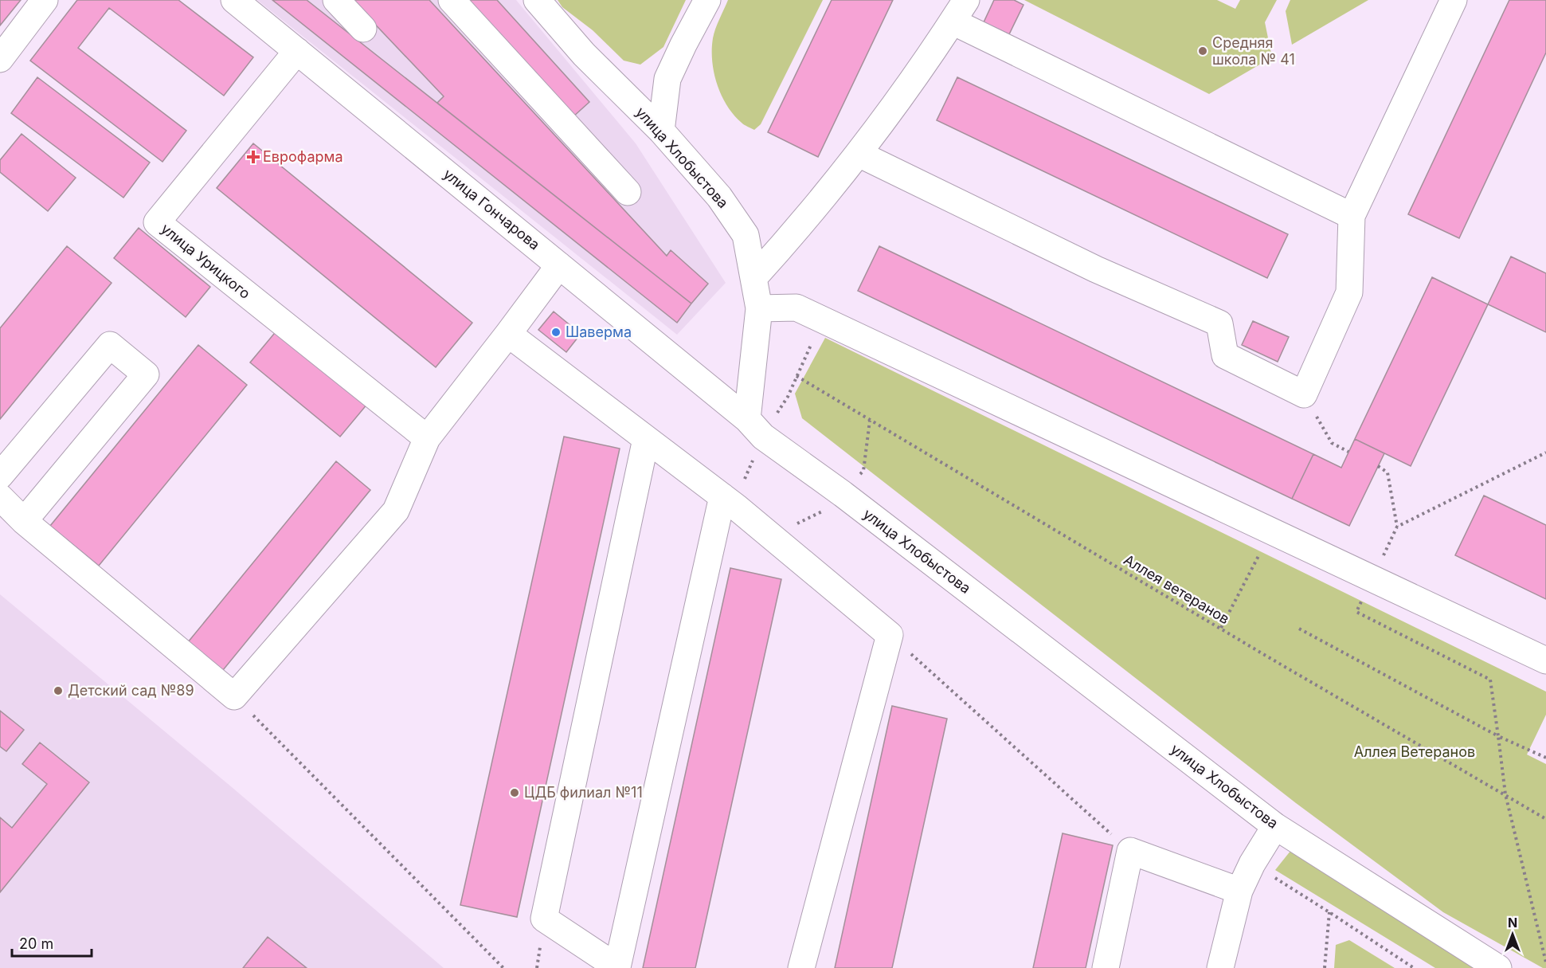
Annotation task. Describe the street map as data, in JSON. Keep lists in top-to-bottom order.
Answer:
{
  "streets": {
    "street": ["улица Хлобыстова", "улица Гончарова", "улица Урицкого"],
    "path": ["Аллея ветеранов"]
  },
  "crossings": [
    ["улица Хлобыстова", "улица Гончарова"],
    ["улица Гончарова", "улица Урицкого"]
  ],
  "parks": ["Аллея Ветеранов"],
  "places": {
    "other": [
      "Средняя школа № 41",
      "Шаверма",
      "Детский сад №89",
      "ЦДБ филиал №11"
    ],
    "health": ["Еврофарма"]
  },
  "scale_bar": "20 m",
  "north": "top"
}
